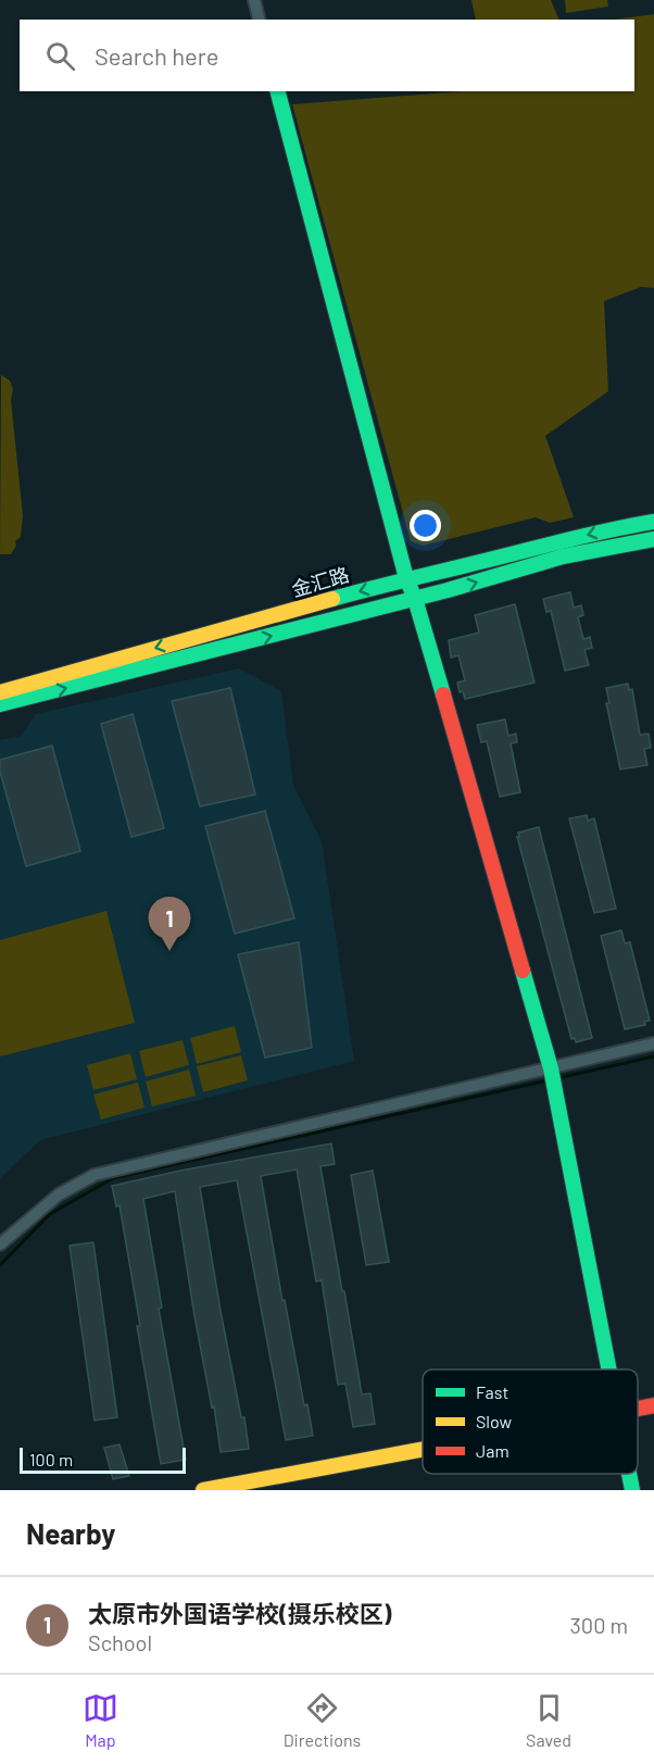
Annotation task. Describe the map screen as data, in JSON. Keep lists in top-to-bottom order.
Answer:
{
  "streets": {
    "street": ["金汇路"]
  },
  "legend": ["Fast", "Slow", "Jam"],
  "scale_bar": "100 m",
  "page": {
    "search": "Search here",
    "pins": "1",
    "scale": "100 m",
    "heading": "Nearby",
    "list": [
      {
        "mark": "1",
        "name": "太原市外国语学校(摄乐校区)",
        "note": "School",
        "value": "300 m"
      }
    ],
    "nav": ["Map", "Directions", "Saved"]
  }
}
